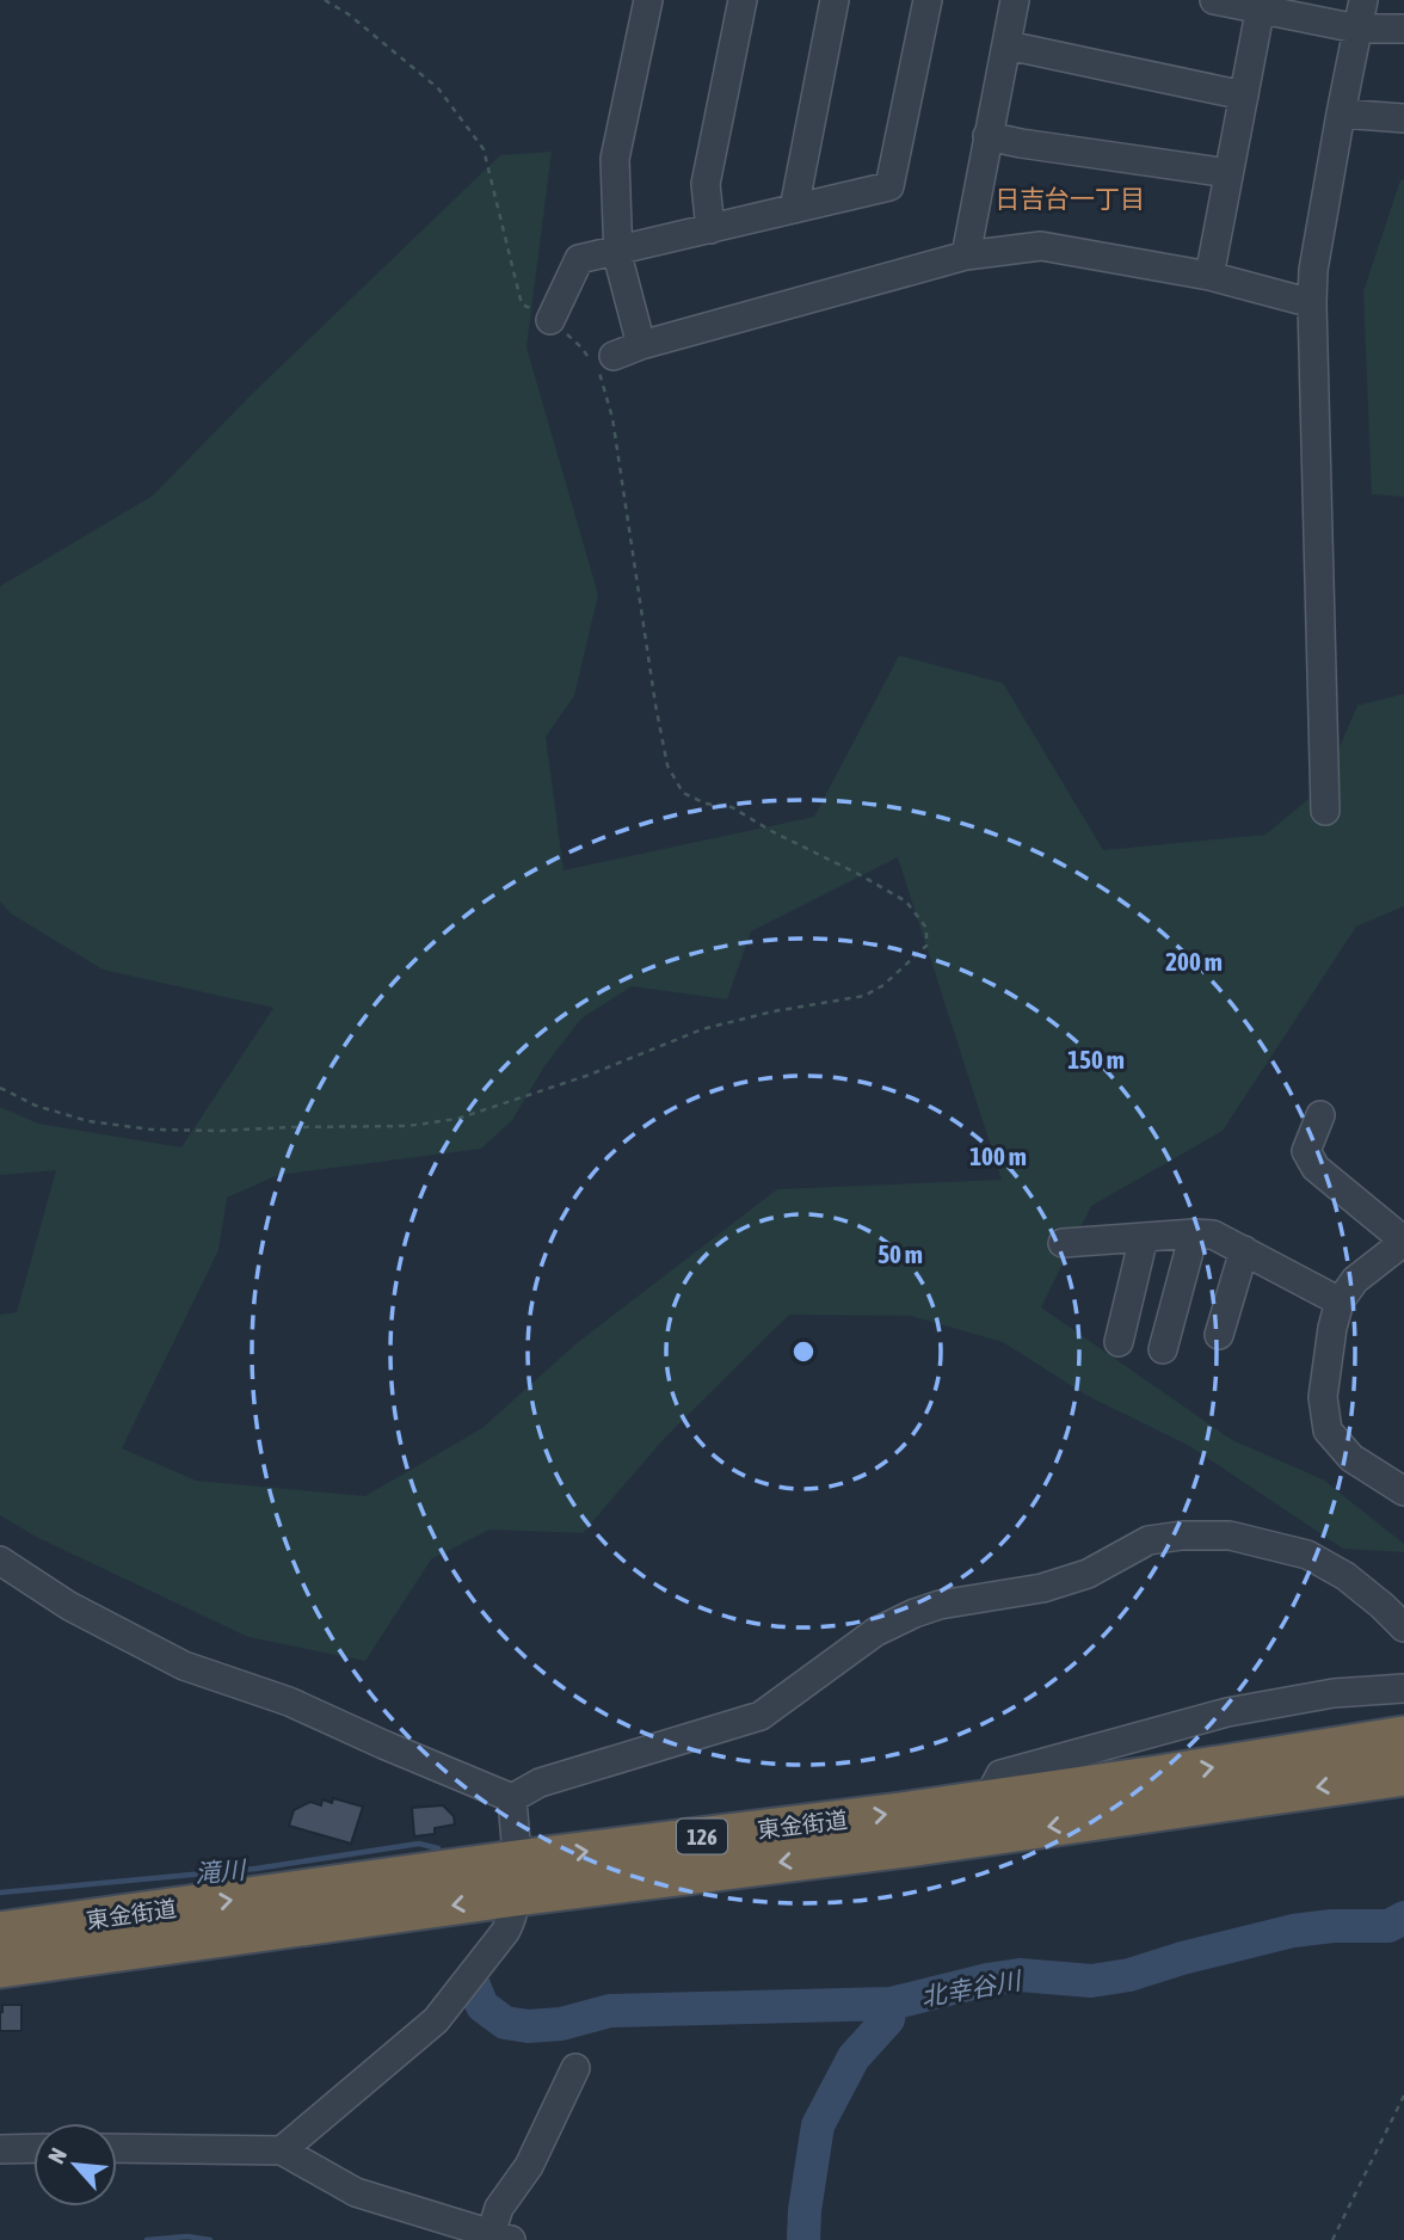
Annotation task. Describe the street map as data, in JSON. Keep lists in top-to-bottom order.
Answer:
{
  "streets": {
    "highway": ["東金街道", "126"]
  },
  "districts": ["日吉台一丁目"],
  "water": ["滝川", "北幸谷川"],
  "north": "top left",
  "rings": [
    "200 m",
    "150 m",
    "100 m",
    "50 m"
  ]
}
